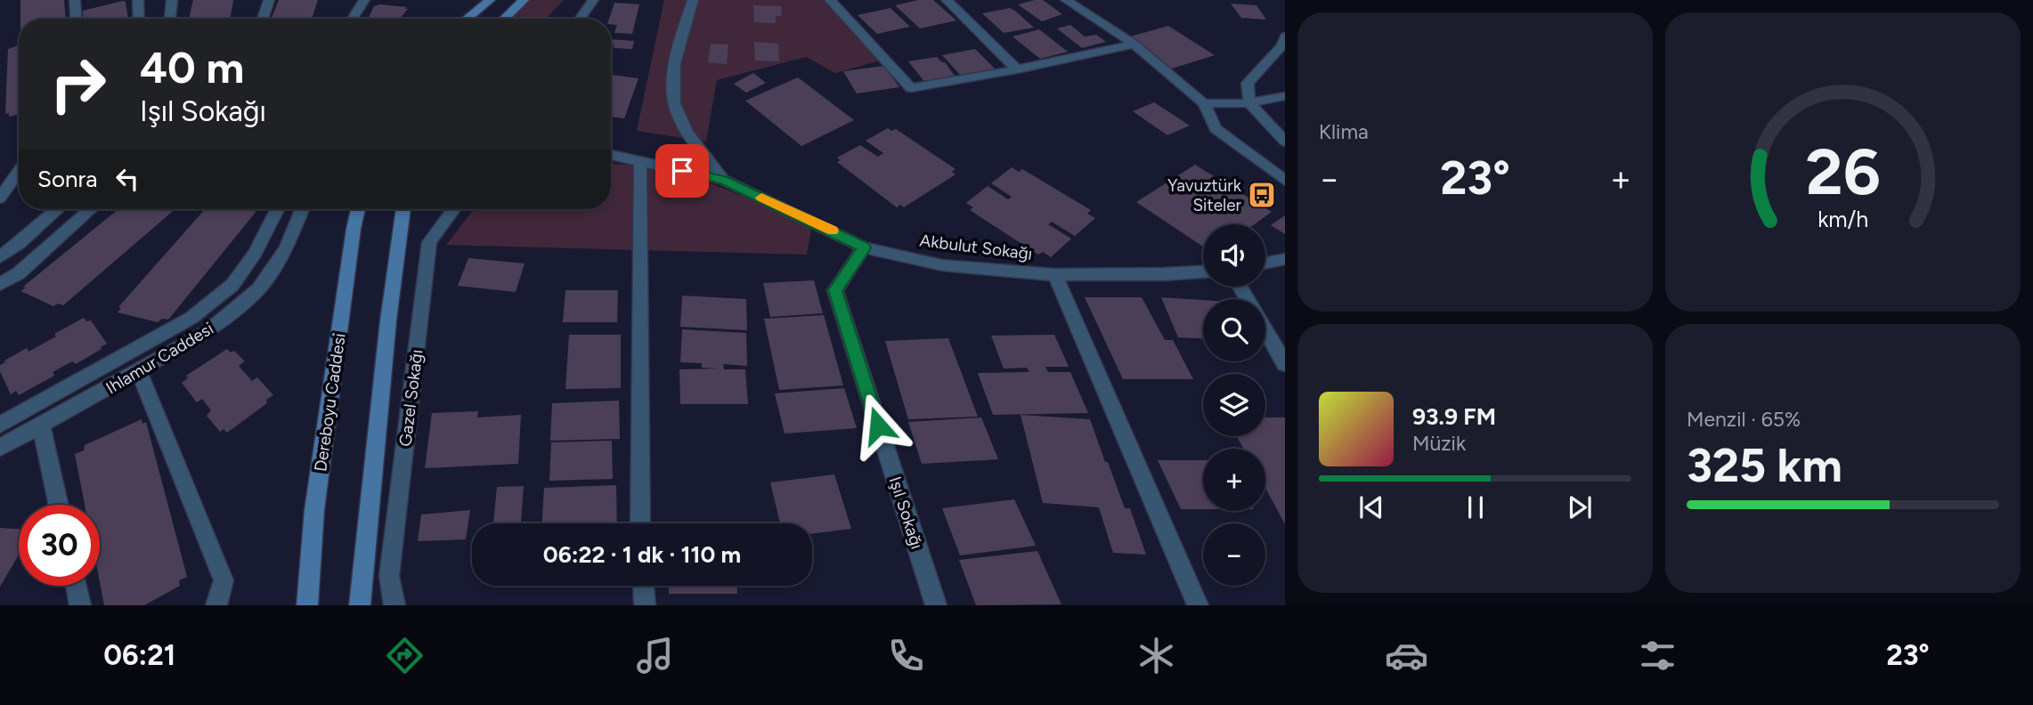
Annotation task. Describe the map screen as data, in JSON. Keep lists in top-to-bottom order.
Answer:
{
  "streets": {
    "main road": ["Dereboyu Caddesi"],
    "street": [
      "Akbulut Sokağı",
      "Ihlamur Caddesi",
      "Gazel Sokağı",
      "Işıl Sokağı"
    ]
  },
  "crossings": [
    ["Akbulut Sokağı", "Işıl Sokağı"]
  ],
  "places": {
    "bus stop": ["Yavuztürk Siteler"]
  },
  "page": {
    "tile": [
      "Klima",
      ["Menzil · 65%", "325 km"]
    ],
    "turn": ["40 m", "Işıl Sokağı"],
    "then": "Sonra",
    "heat": ["−", "23°", "+"],
    "map_buttons": ["+", "−"],
    "song": ["93.9 FM", "Müzik"],
    "limit": "30",
    "trip": "06:22 · 1 dk · 110 m",
    "tabs": ["06:21", "23°"],
    "gauge": ["26", "km/h"]
  }
}
